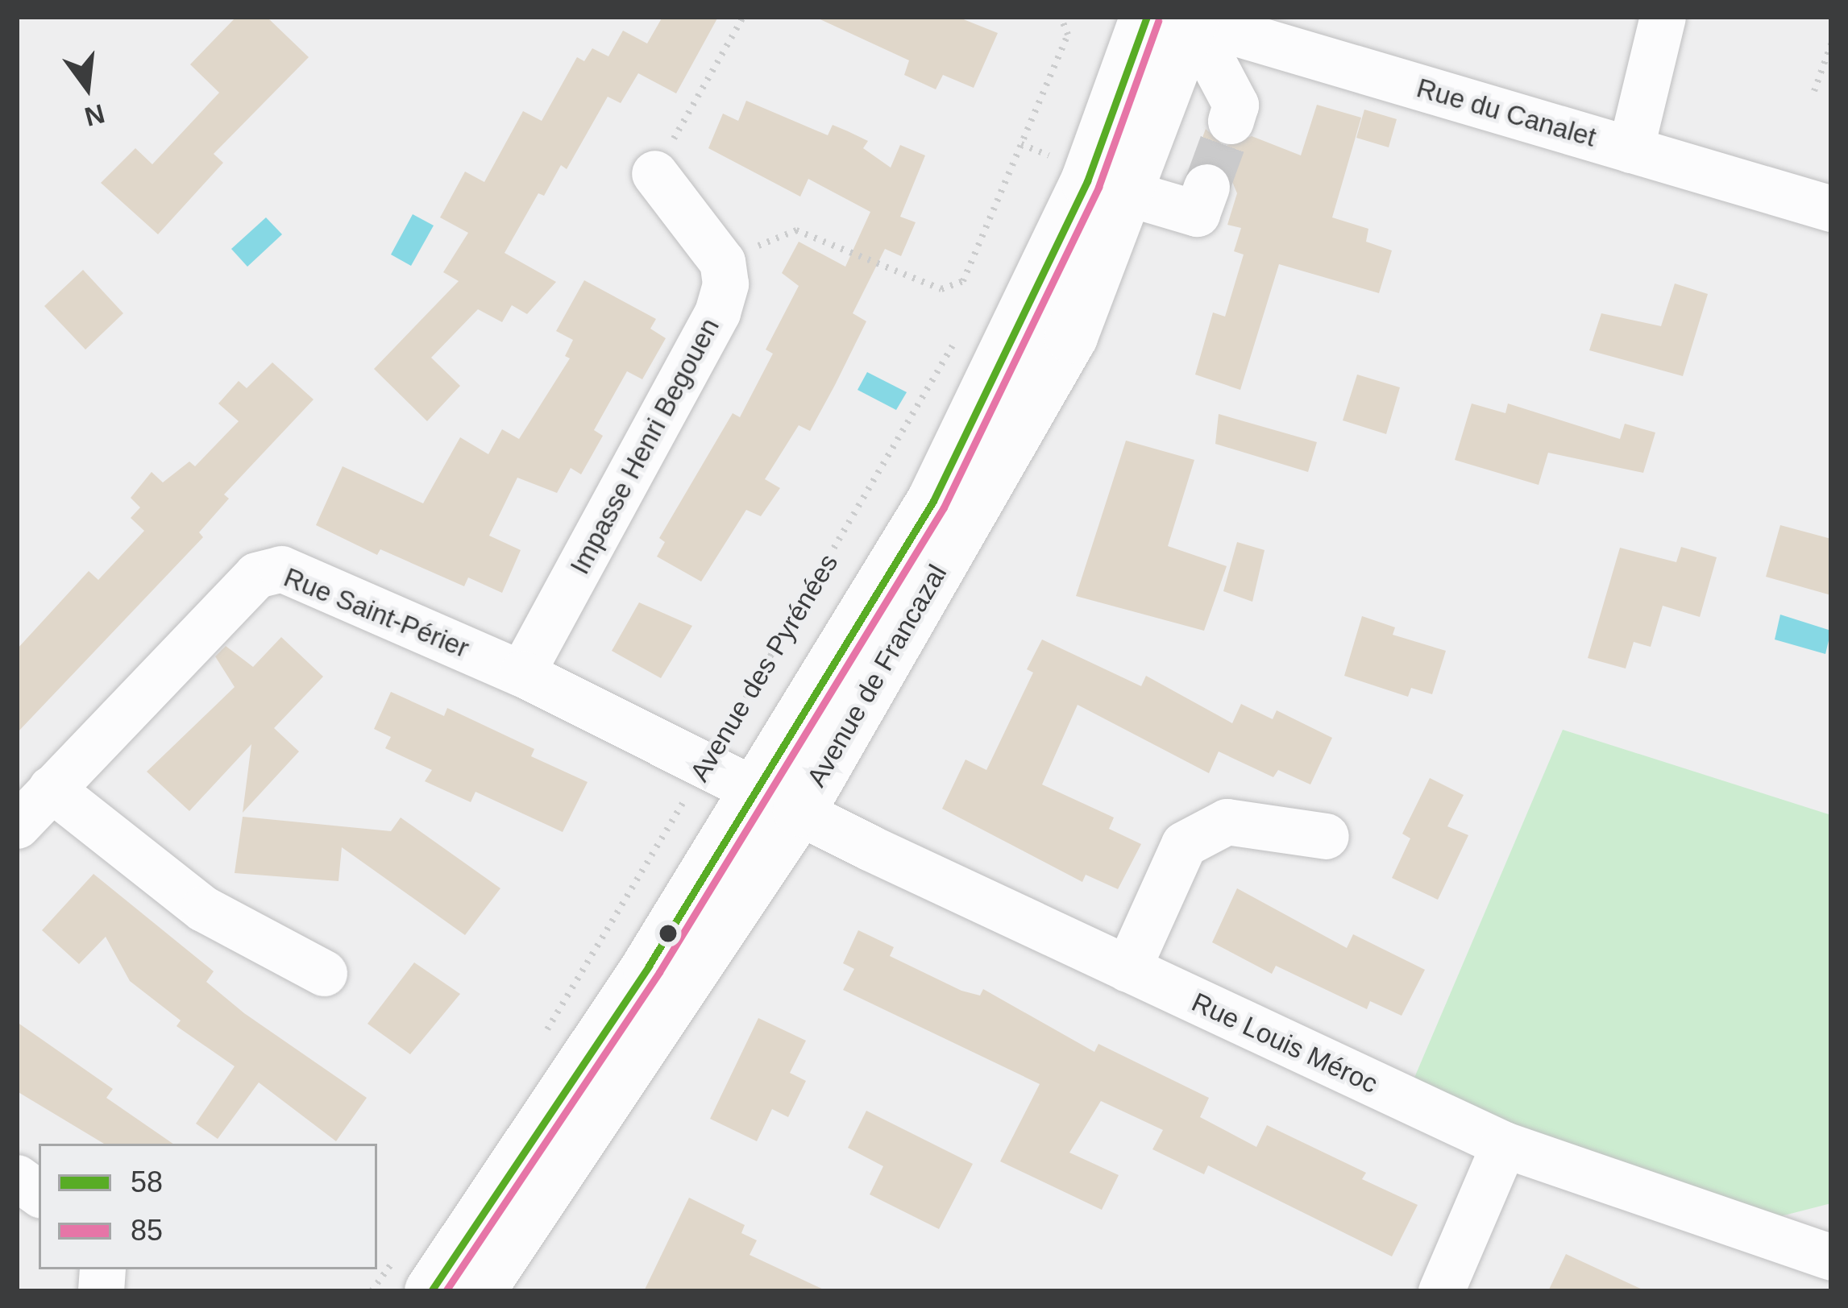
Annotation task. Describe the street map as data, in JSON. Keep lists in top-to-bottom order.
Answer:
{
  "streets": {
    "main road": ["Avenue de Francazal"],
    "street": [
      "Rue du Canalet",
      "Impasse Henri Begouen",
      "Rue Saint-Périer",
      "Rue Louis Méroc"
    ],
    "path": ["Avenue des Pyrénées"]
  },
  "crossings": [
    ["Rue du Canalet", "Avenue de Francazal"],
    ["Impasse Henri Begouen", "Rue Saint-Périer"],
    ["Rue Saint-Périer", "Avenue des Pyrénées"],
    ["Rue Saint-Périer", "Avenue de Francazal"],
    ["Rue Saint-Périer", "Rue Louis Méroc"],
    ["Avenue de Francazal", "Rue Louis Méroc"]
  ],
  "lines": ["transit line 58", "transit line 85"],
  "legend": ["58", "85"],
  "north": "bottom"
}
